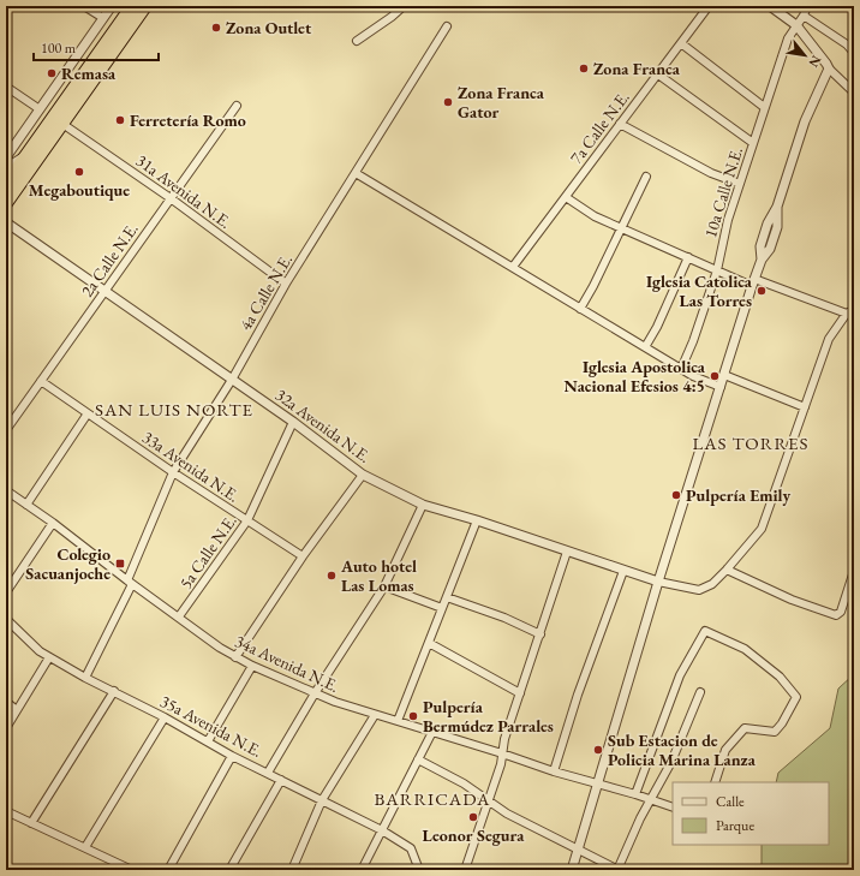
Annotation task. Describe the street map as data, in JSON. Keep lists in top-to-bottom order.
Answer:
{
  "streets": {
    "street": [
      "7a Calle N.E.",
      "31a Avenida N.E.",
      "10a Calle N.E.",
      "2a Calle N.E.",
      "4a Calle N.E.",
      "32a Avenida N.E.",
      "33a Avenida N.E.",
      "5a Calle N.E.",
      "34a Avenida N.E.",
      "35a Avenida N.E."
    ]
  },
  "crossings": [
    ["31a Avenida N.E.", "2a Calle N.E."],
    ["31a Avenida N.E.", "4a Calle N.E."],
    ["2a Calle N.E.", "32a Avenida N.E."],
    ["2a Calle N.E.", "33a Avenida N.E."],
    ["4a Calle N.E.", "32a Avenida N.E."],
    ["4a Calle N.E.", "33a Avenida N.E."],
    ["4a Calle N.E.", "34a Avenida N.E."],
    ["4a Calle N.E.", "35a Avenida N.E."],
    ["32a Avenida N.E.", "5a Calle N.E."],
    ["33a Avenida N.E.", "5a Calle N.E."],
    ["5a Calle N.E.", "34a Avenida N.E."]
  ],
  "districts": ["SAN LUIS NORTE", "LAS TORRES", "BARRICADA"],
  "places": {
    "other": [
      "Zona Outlet",
      "Zona Franca",
      "Remasa",
      "Zona Franca Gator",
      "Ferretería Romo",
      "Megaboutique",
      "Iglesia Catolica Las Torres",
      "Iglesia Apostolica Nacional Efesios 4:5",
      "Pulpería Emily",
      "Auto hotel Las Lomas",
      "Pulpería Bermúdez Parrales",
      "Sub Estacion de Policia Marina Lanza",
      "Leonor Segura"
    ],
    "transit": ["Colegio Sacuanjoche"]
  },
  "legend": ["Calle", "Parque"],
  "scale_bar": "100 m",
  "north": "bottom right"
}
